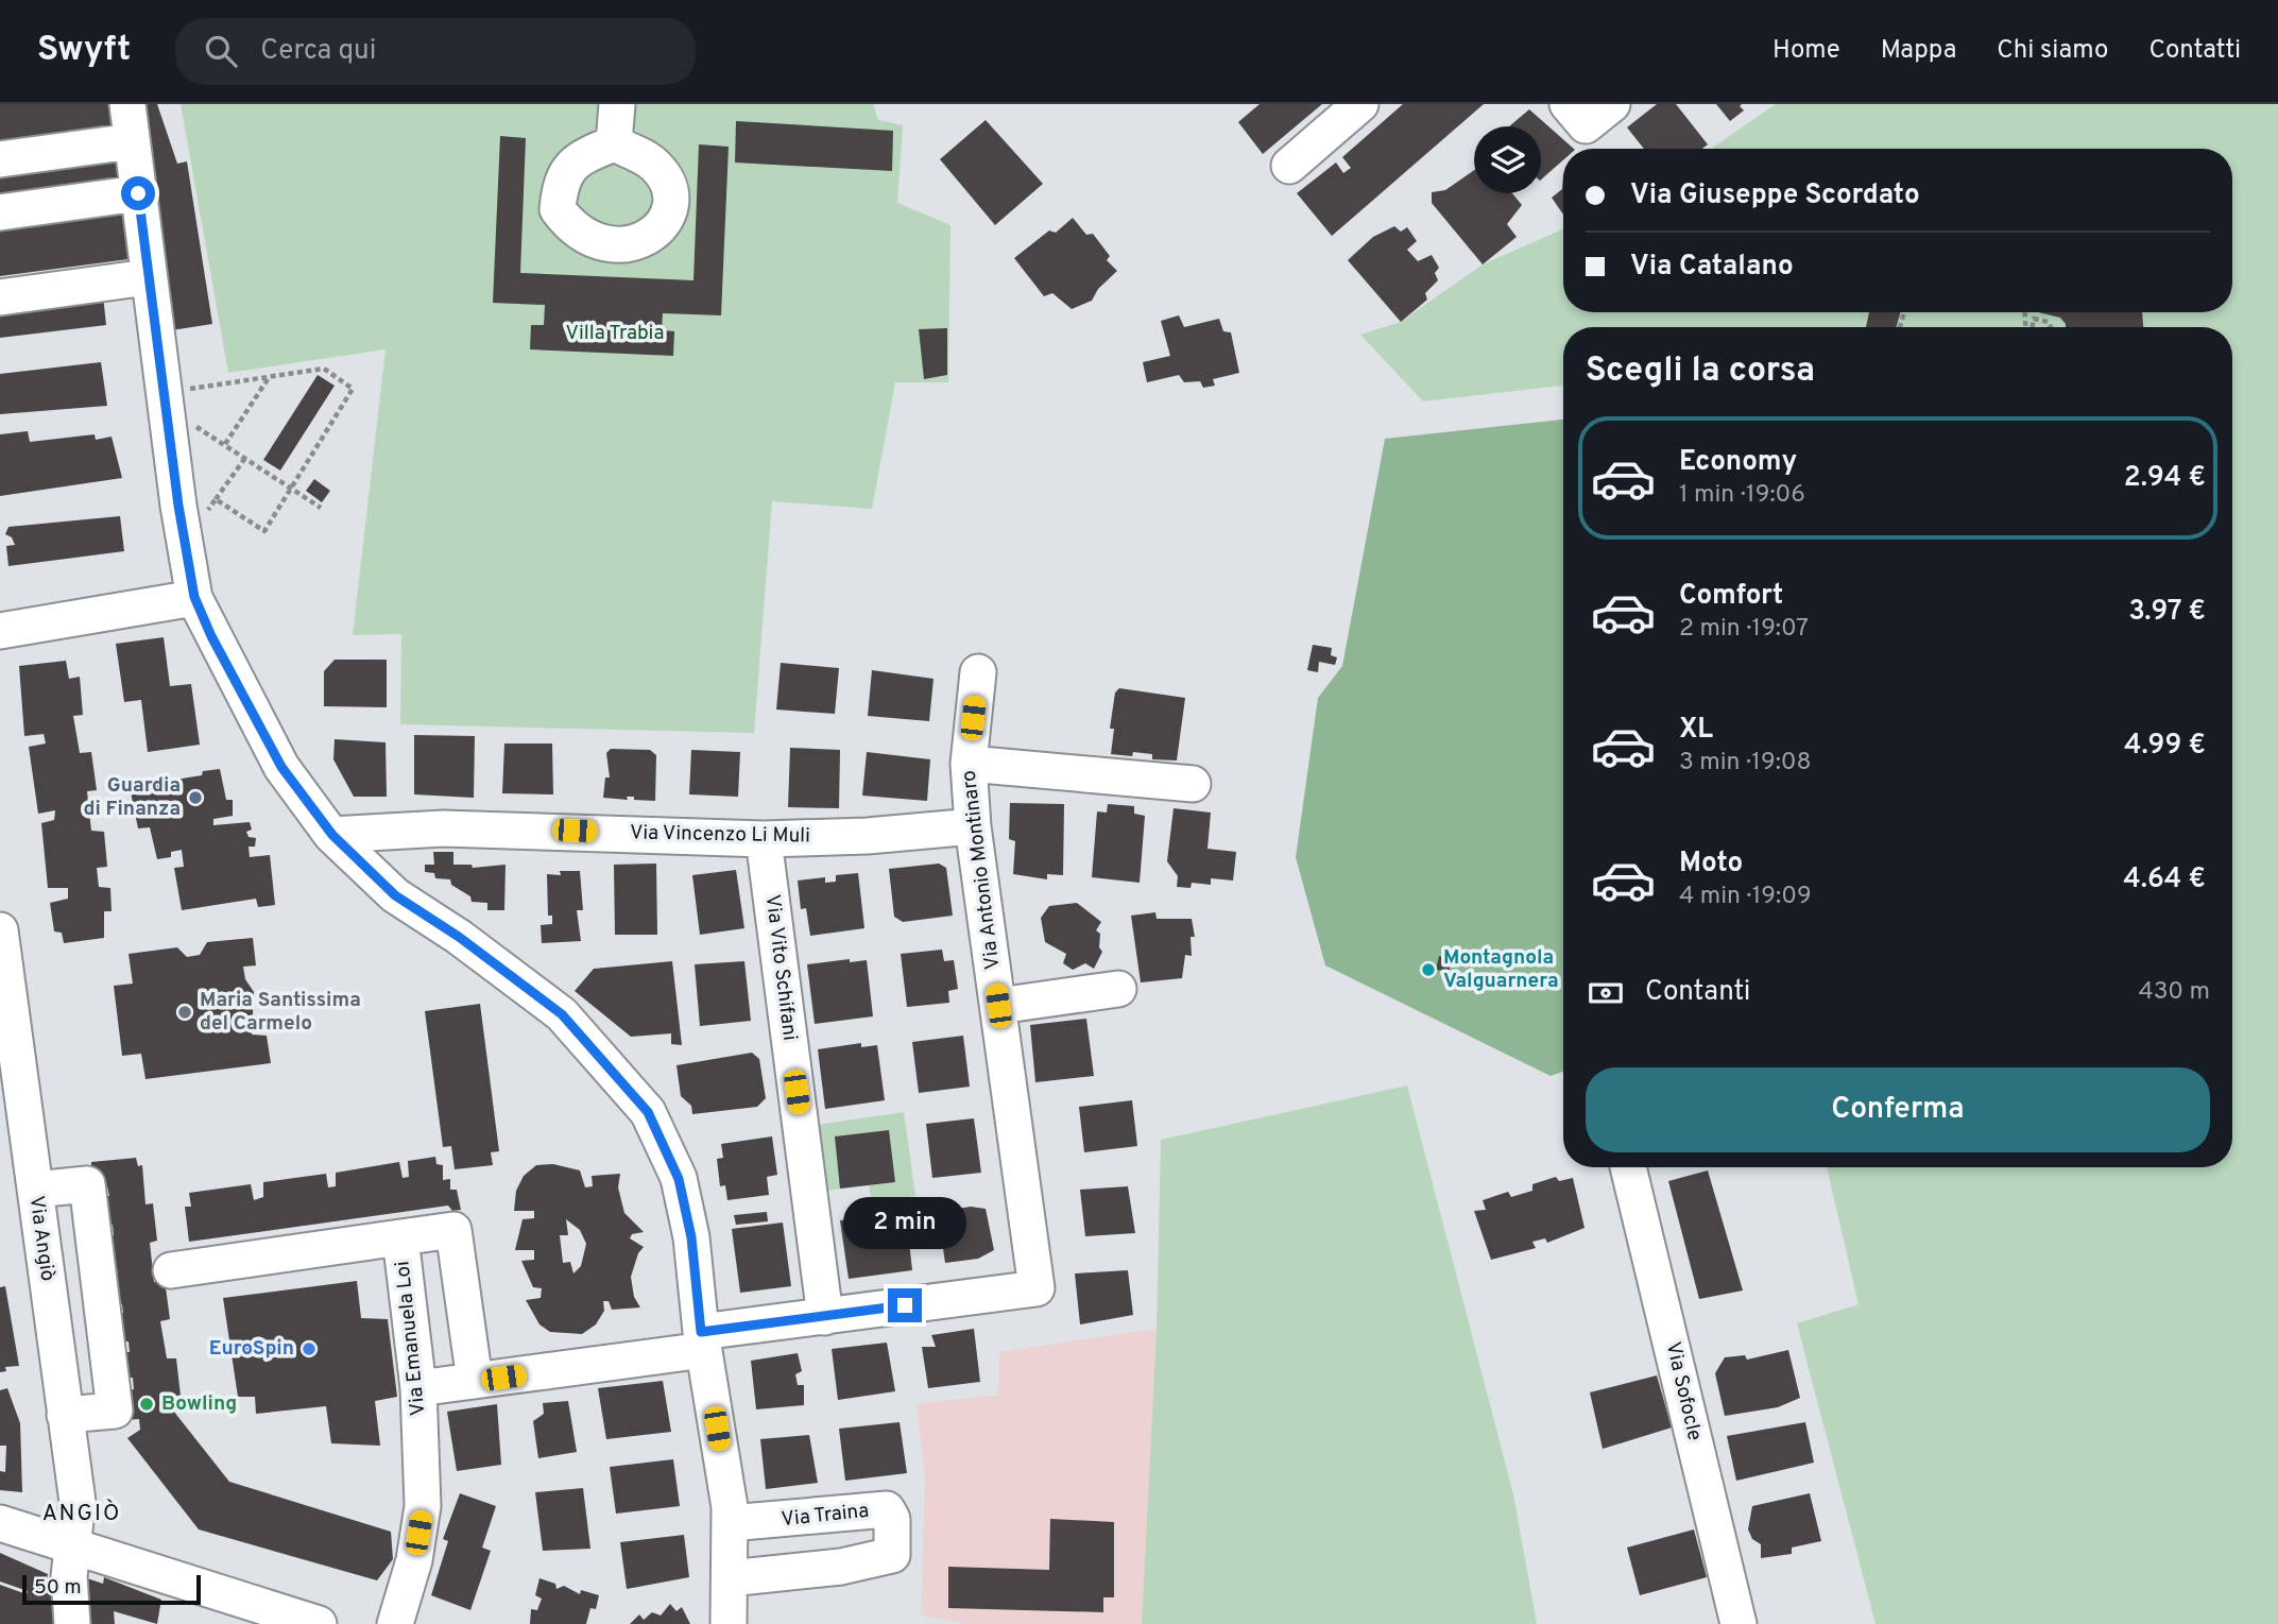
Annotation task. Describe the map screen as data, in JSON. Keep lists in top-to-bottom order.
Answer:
{
  "streets": {
    "street": [
      "Via Vincenzo Li Muli",
      "Via Antonio Montinaro",
      "Via Vito Schifani",
      "Via Angiò",
      "Via Emanuela Loi",
      "Via Sofocle",
      "Via Traina"
    ]
  },
  "crossings": [
    ["Via Vincenzo Li Muli", "Via Antonio Montinaro"],
    ["Via Vincenzo Li Muli", "Via Vito Schifani"],
    ["Via Antonio Montinaro", "Via Vito Schifani"]
  ],
  "districts": ["ANGIÒ"],
  "parks": ["Villa Trabia"],
  "places": [
    "Guardia di Finanza",
    "Montagnola Valguarnera",
    "Maria Santissima del Carmelo",
    "EuroSpin",
    "Bowling"
  ],
  "scale_bar": "50 m",
  "page": {
    "header": "Swyft",
    "search": "Cerca qui",
    "nav": [
      "Home",
      "Mappa",
      "Chi siamo",
      "Contatti"
    ],
    "banner": ["Via Giuseppe Scordato", "Via Catalano"],
    "heading": "Scegli la corsa",
    "list": [
      {
        "name": "Economy",
        "note": "1 min · 19:06",
        "value": "2.94 €"
      },
      {
        "name": "Comfort",
        "note": "2 min · 19:07",
        "value": "3.97 €"
      },
      {
        "name": "XL",
        "note": "3 min · 19:08",
        "value": "4.99 €"
      },
      {
        "name": "Moto",
        "note": "4 min · 19:09",
        "value": "4.64 €"
      }
    ],
    "pay": ["Contanti", "430 m"],
    "buttons": "Conferma",
    "bubble": "2 min",
    "scale": "50 m"
  }
}
